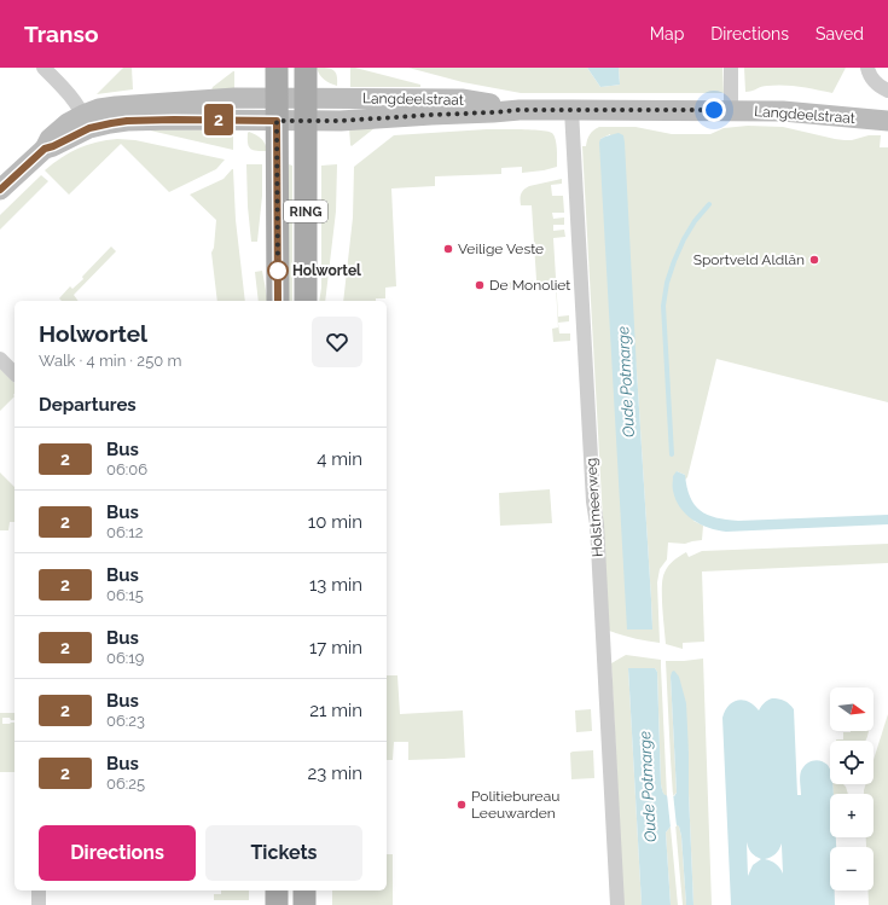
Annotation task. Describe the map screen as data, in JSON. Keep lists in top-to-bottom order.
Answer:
{
  "streets": {
    "main road": ["RING"],
    "street": ["Langdeelstraat", "Holstmeerweg"]
  },
  "crossings": [
    ["Langdeelstraat", "RING"],
    ["Langdeelstraat", "Holstmeerweg"]
  ],
  "water": ["Oude Potmarge"],
  "places": [
    "Veilige Veste",
    "Sportveld Aldlân",
    "Holwortel",
    "De Monoliet",
    "Politiebureau Leeuwarden"
  ],
  "lines": ["bus line 2"],
  "north": "right",
  "page": {
    "header": "Transo",
    "nav": ["Map", "Directions", "Saved"],
    "on_map": "2",
    "heading": [
      ["Holwortel", "Walk · 4 min · 250 m"],
      "Departures"
    ],
    "list": [
      {
        "mark": "2",
        "name": "Bus",
        "note": "06:06",
        "value": "4 min"
      },
      {
        "mark": "2",
        "name": "Bus",
        "note": "06:12",
        "value": "10 min"
      },
      {
        "mark": "2",
        "name": "Bus",
        "note": "06:15",
        "value": "13 min"
      },
      {
        "mark": "2",
        "name": "Bus",
        "note": "06:19",
        "value": "17 min"
      },
      {
        "mark": "2",
        "name": "Bus",
        "note": "06:23",
        "value": "21 min"
      },
      {
        "mark": "2",
        "name": "Bus",
        "note": "06:25",
        "value": "23 min"
      }
    ],
    "map_buttons": ["+", "−"],
    "buttons": ["Directions", "Tickets"]
  }
}
